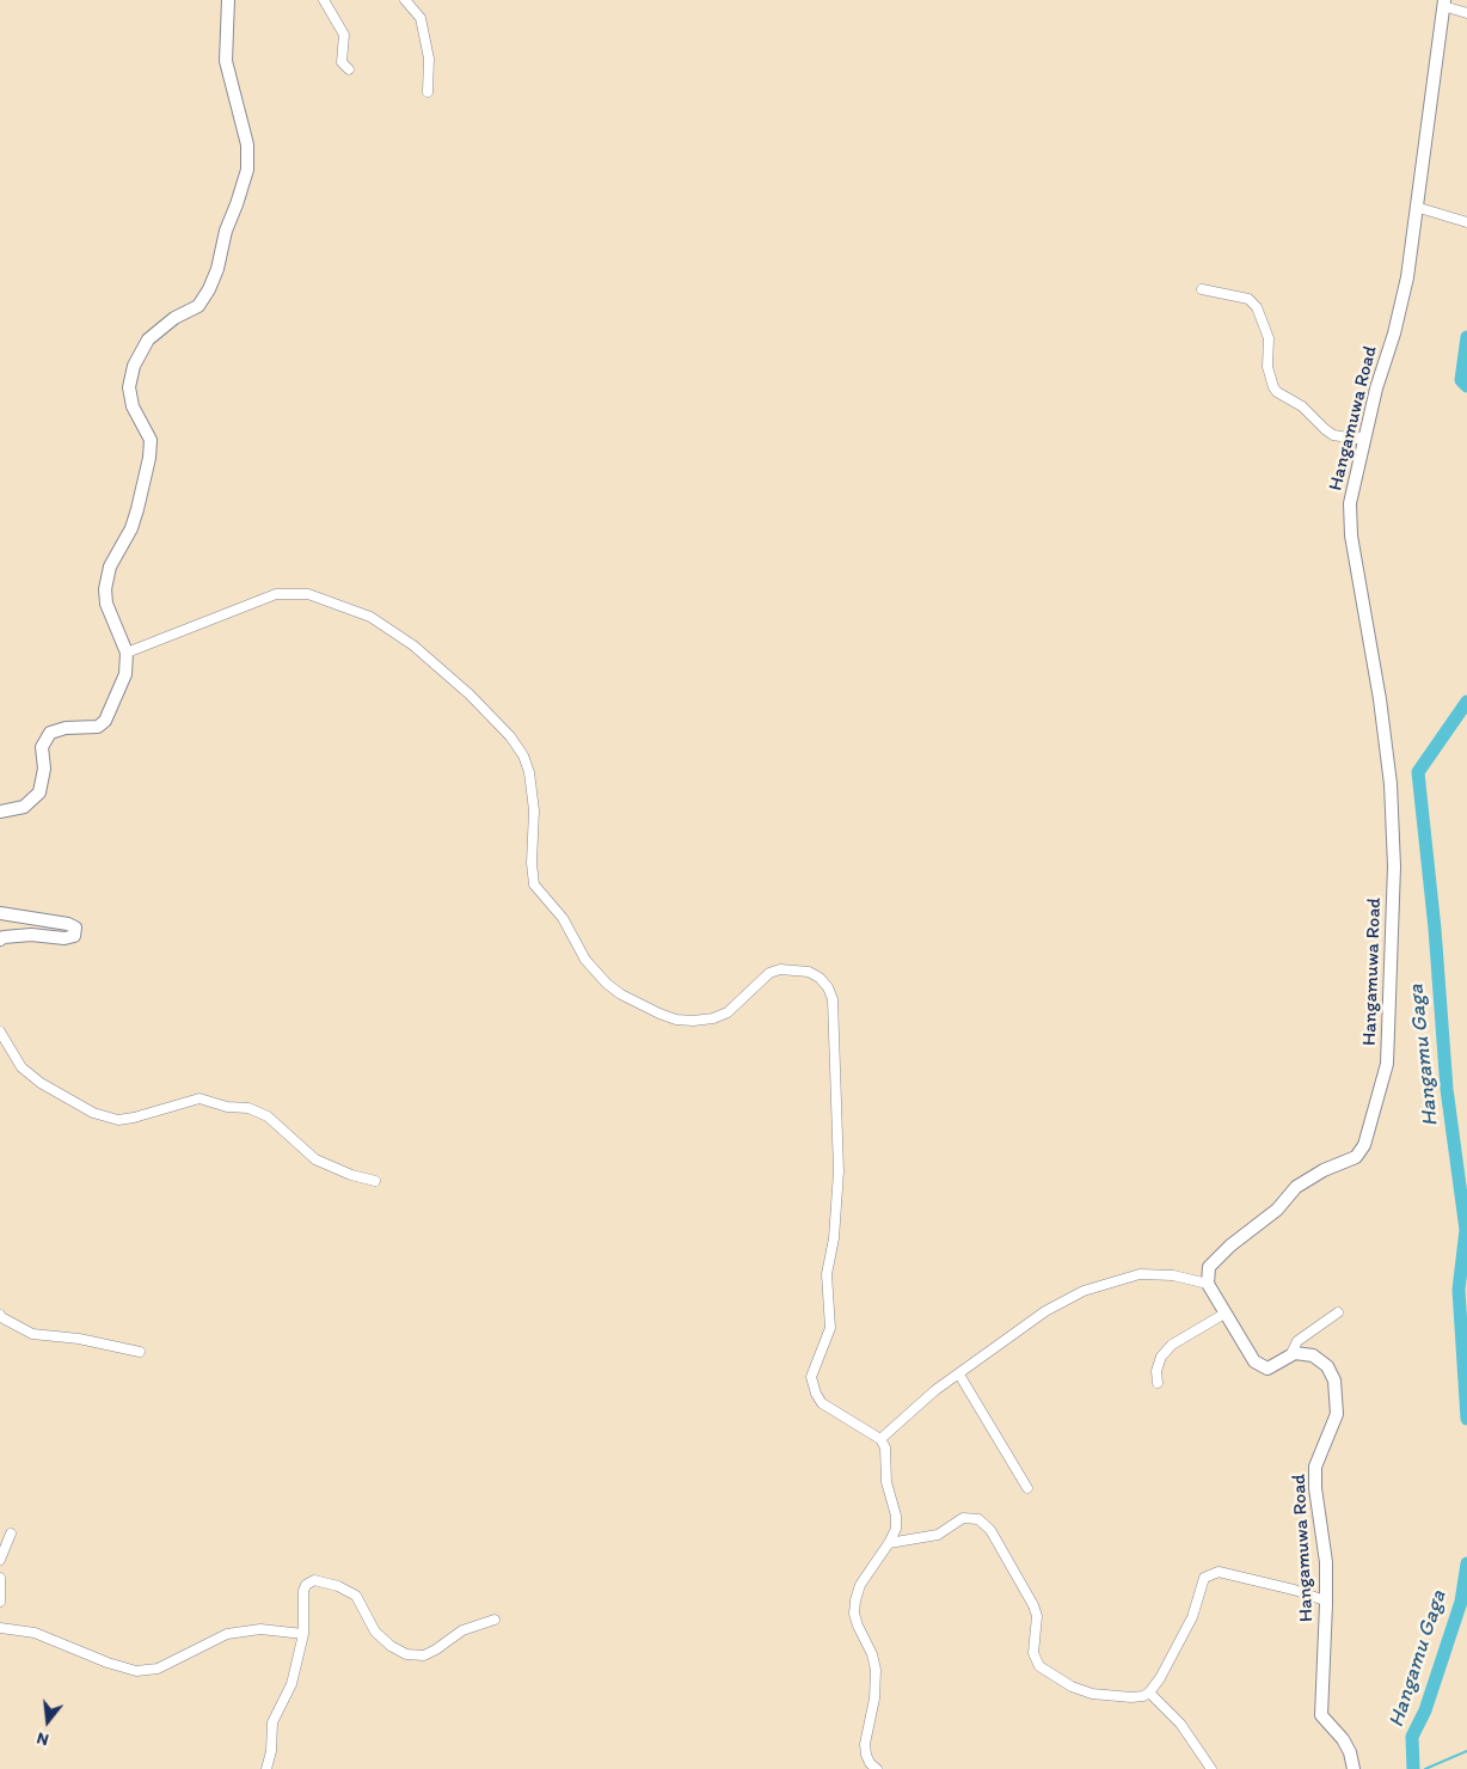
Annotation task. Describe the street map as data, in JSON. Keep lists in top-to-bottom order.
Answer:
{
  "streets": {
    "street": ["Hangamuwa Road"]
  },
  "water": ["Hangamu Gaga"],
  "north": "bottom"
}
